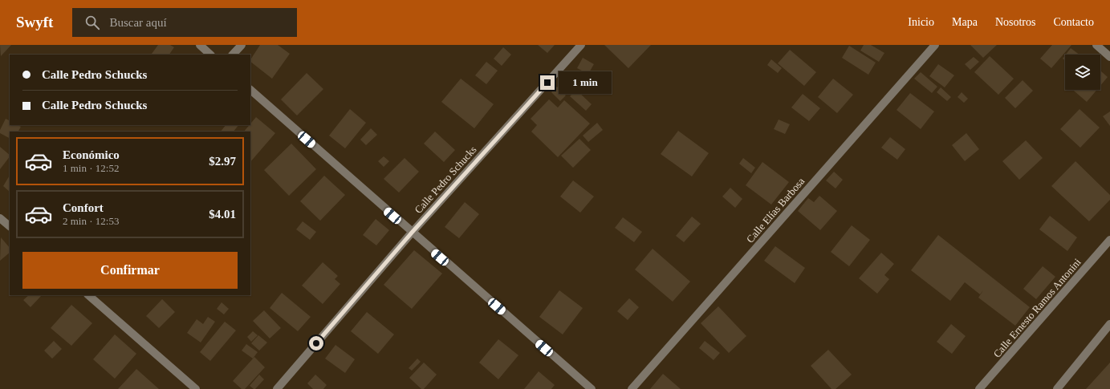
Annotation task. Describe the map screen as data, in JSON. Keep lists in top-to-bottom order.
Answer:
{
  "streets": {
    "street": ["Calle Pedro Schucks", "Calle Elías Barbosa", "Calle Ernesto Ramos Antonini"]
  },
  "page": {
    "header": "Swyft",
    "search": "Buscar aquí",
    "nav": [
      "Inicio",
      "Mapa",
      "Nosotros",
      "Contacto"
    ],
    "banner": ["Calle Pedro Schucks", "Calle Pedro Schucks"],
    "bubble": "1 min",
    "list": [
      {
        "name": "Económico",
        "note": "1 min · 12:52",
        "value": "$2.97"
      },
      {
        "name": "Confort",
        "note": "2 min · 12:53",
        "value": "$4.01"
      }
    ],
    "buttons": "Confirmar"
  }
}
